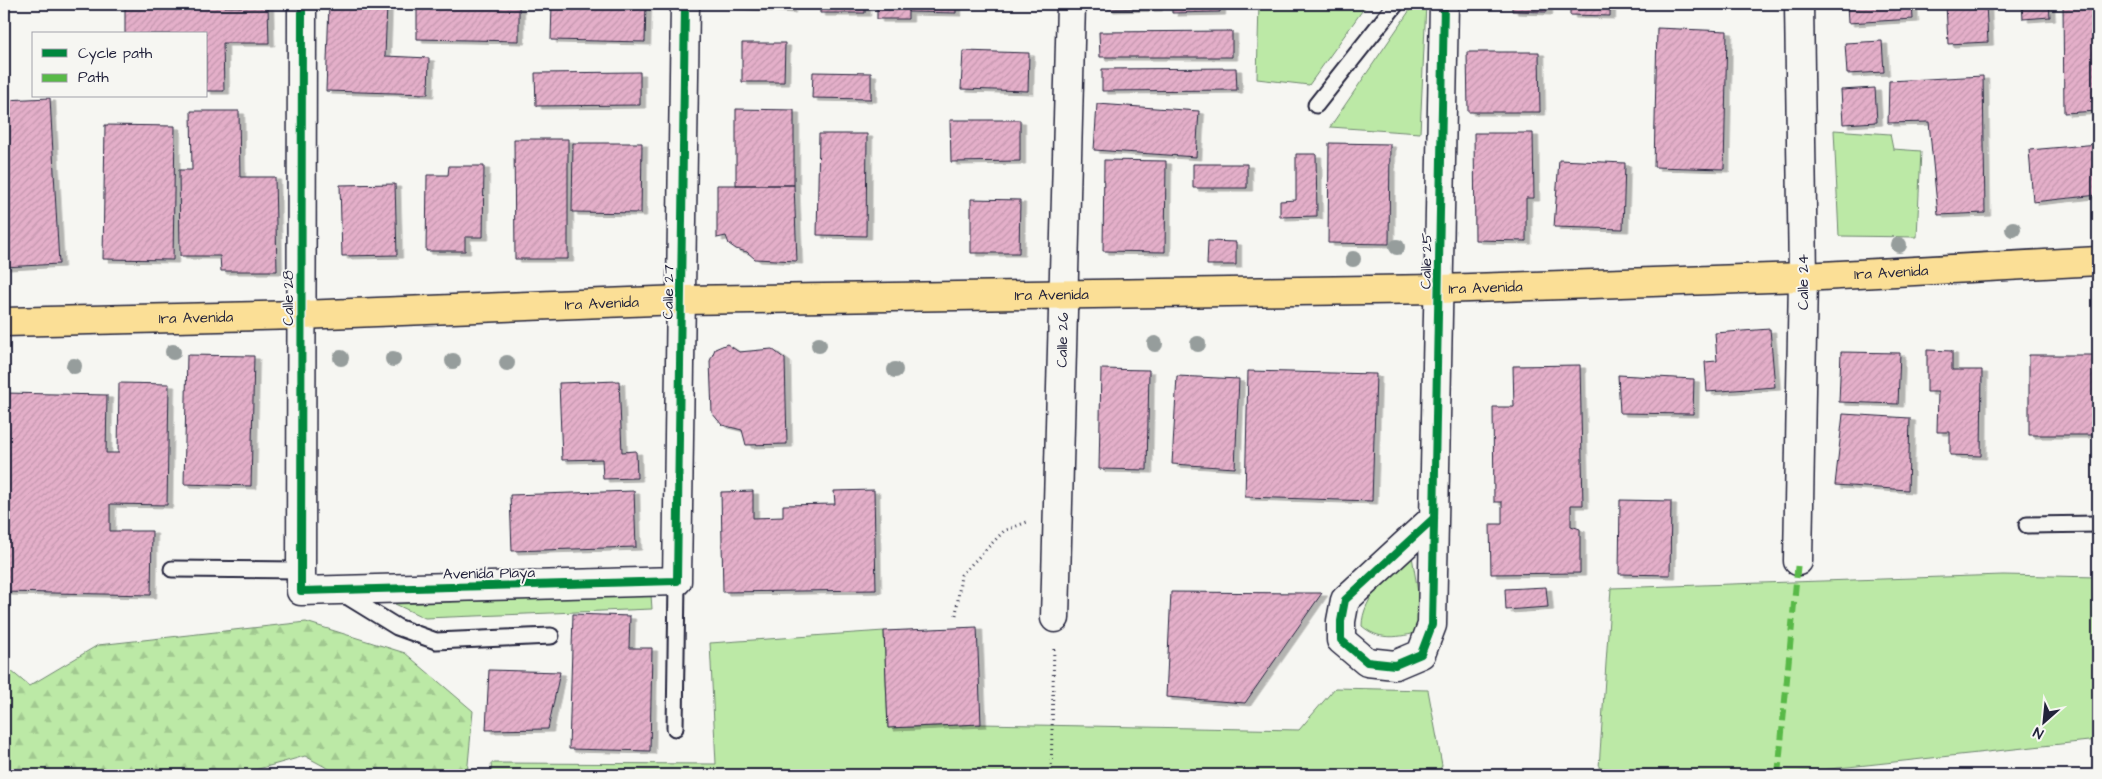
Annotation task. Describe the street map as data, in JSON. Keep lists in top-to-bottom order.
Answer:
{
  "streets": {
    "main road": ["1ra Avenida"],
    "street": [
      "Calle 25",
      "Calle 24",
      "Calle 27",
      "Calle 28",
      "Calle 26",
      "Avenida Playa"
    ]
  },
  "crossings": [
    ["Calle 25", "1ra Avenida"],
    ["1ra Avenida", "Calle 24"],
    ["1ra Avenida", "Calle 27"],
    ["1ra Avenida", "Calle 28"],
    ["1ra Avenida", "Calle 26"],
    ["Calle 27", "Avenida Playa"],
    ["Calle 28", "Avenida Playa"]
  ],
  "legend": ["Cycle path", "Path"],
  "north": "bottom left"
}
